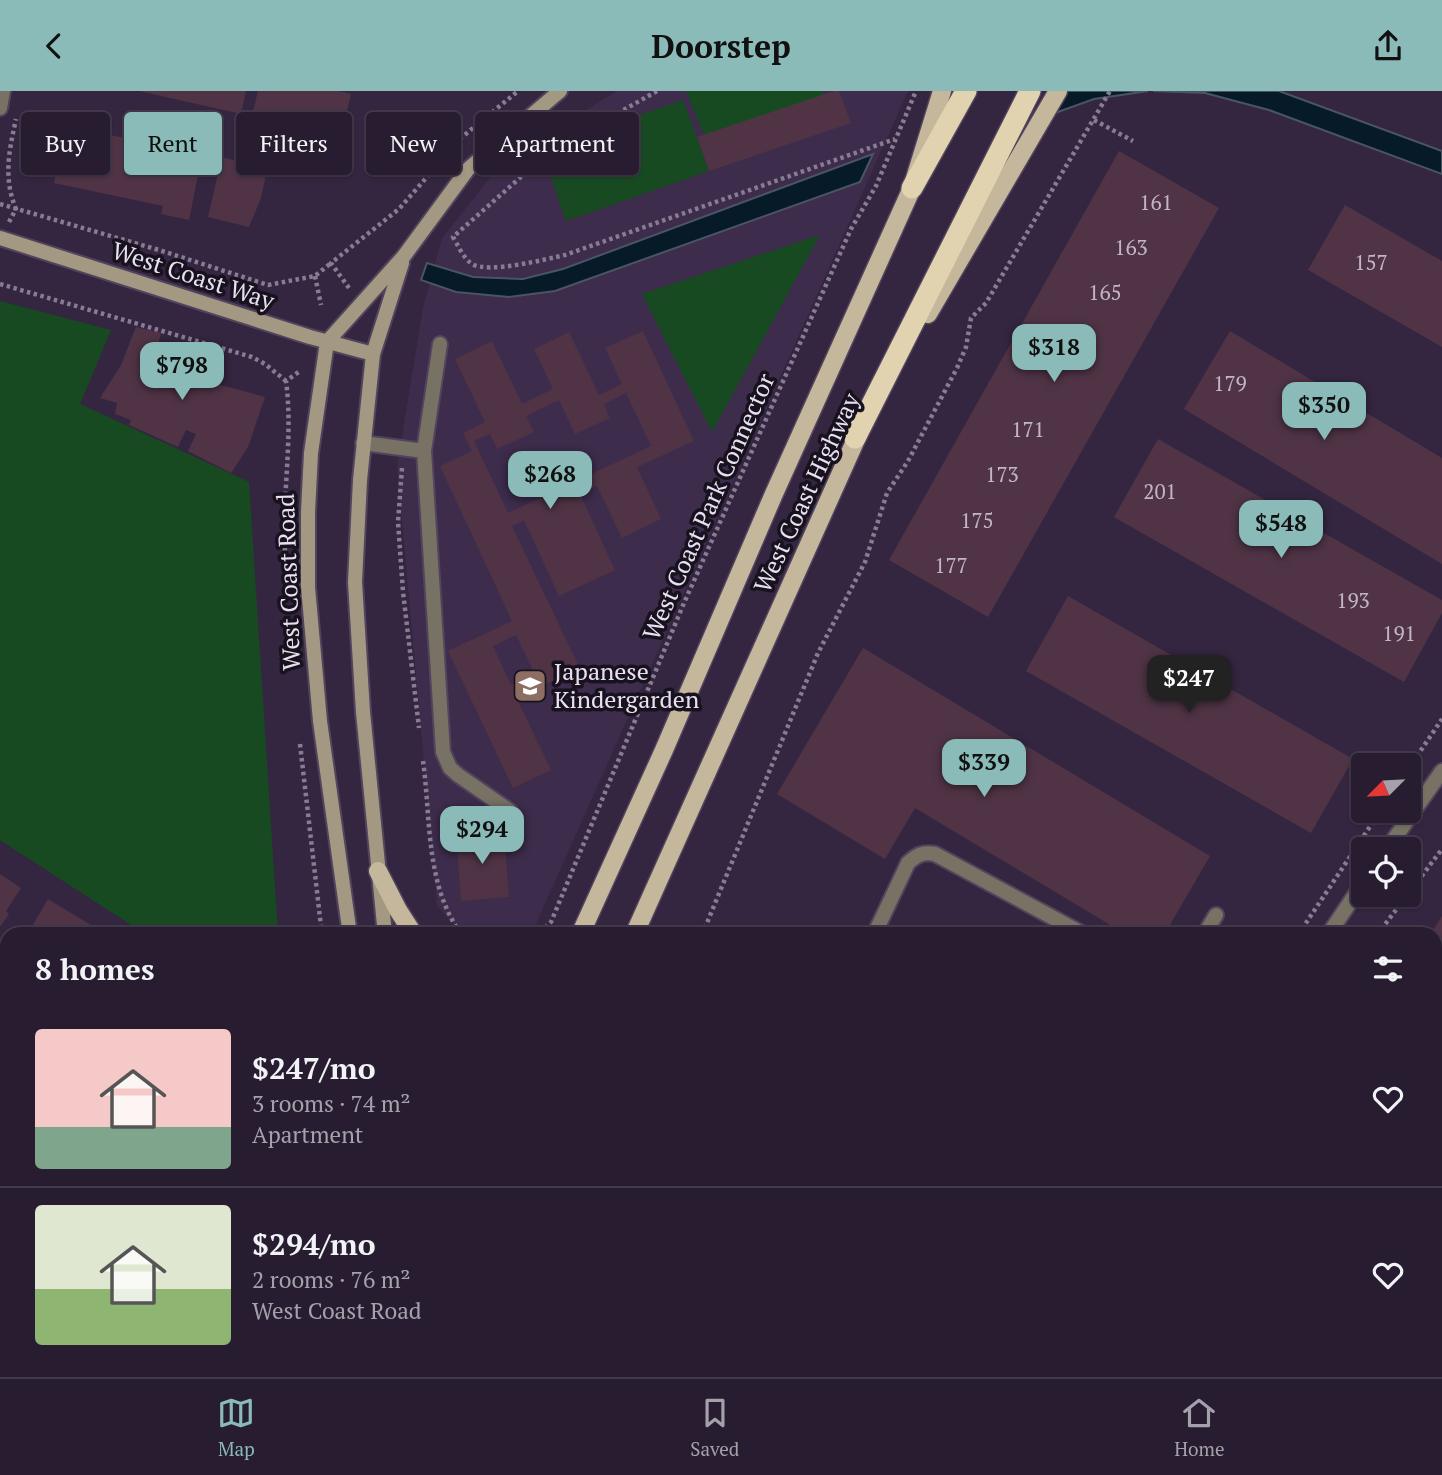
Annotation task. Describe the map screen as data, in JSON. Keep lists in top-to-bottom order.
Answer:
{
  "streets": {
    "main road": ["West Coast Highway"],
    "street": ["West Coast Way", "West Coast Road"],
    "path": ["West Coast Park Connector"]
  },
  "crossings": [
    ["West Coast Way", "West Coast Road"]
  ],
  "places": {
    "school or university": ["Japanese Kindergarden"]
  },
  "house_numbers": [
    "161",
    "163",
    "157",
    "165",
    "179",
    "171",
    "173",
    "201",
    "175",
    "177",
    "193",
    "191"
  ],
  "north": "bottom left",
  "page": {
    "header": "Doorstep",
    "chip": [
      "Buy",
      "Rent",
      "Filters",
      "New",
      "Apartment"
    ],
    "price": [
      "$318",
      "$798",
      "$350",
      "$268",
      "$548",
      "$247",
      "$339",
      "$294"
    ],
    "heading": "8 homes",
    "list": [
      {
        "name": "$247/mo",
        "note": "3 rooms · 74 m² · Apartment"
      },
      {
        "name": "$294/mo",
        "note": "2 rooms · 76 m² · West Coast Road"
      }
    ],
    "tabs": ["Map", "Saved", "Home"]
  }
}
